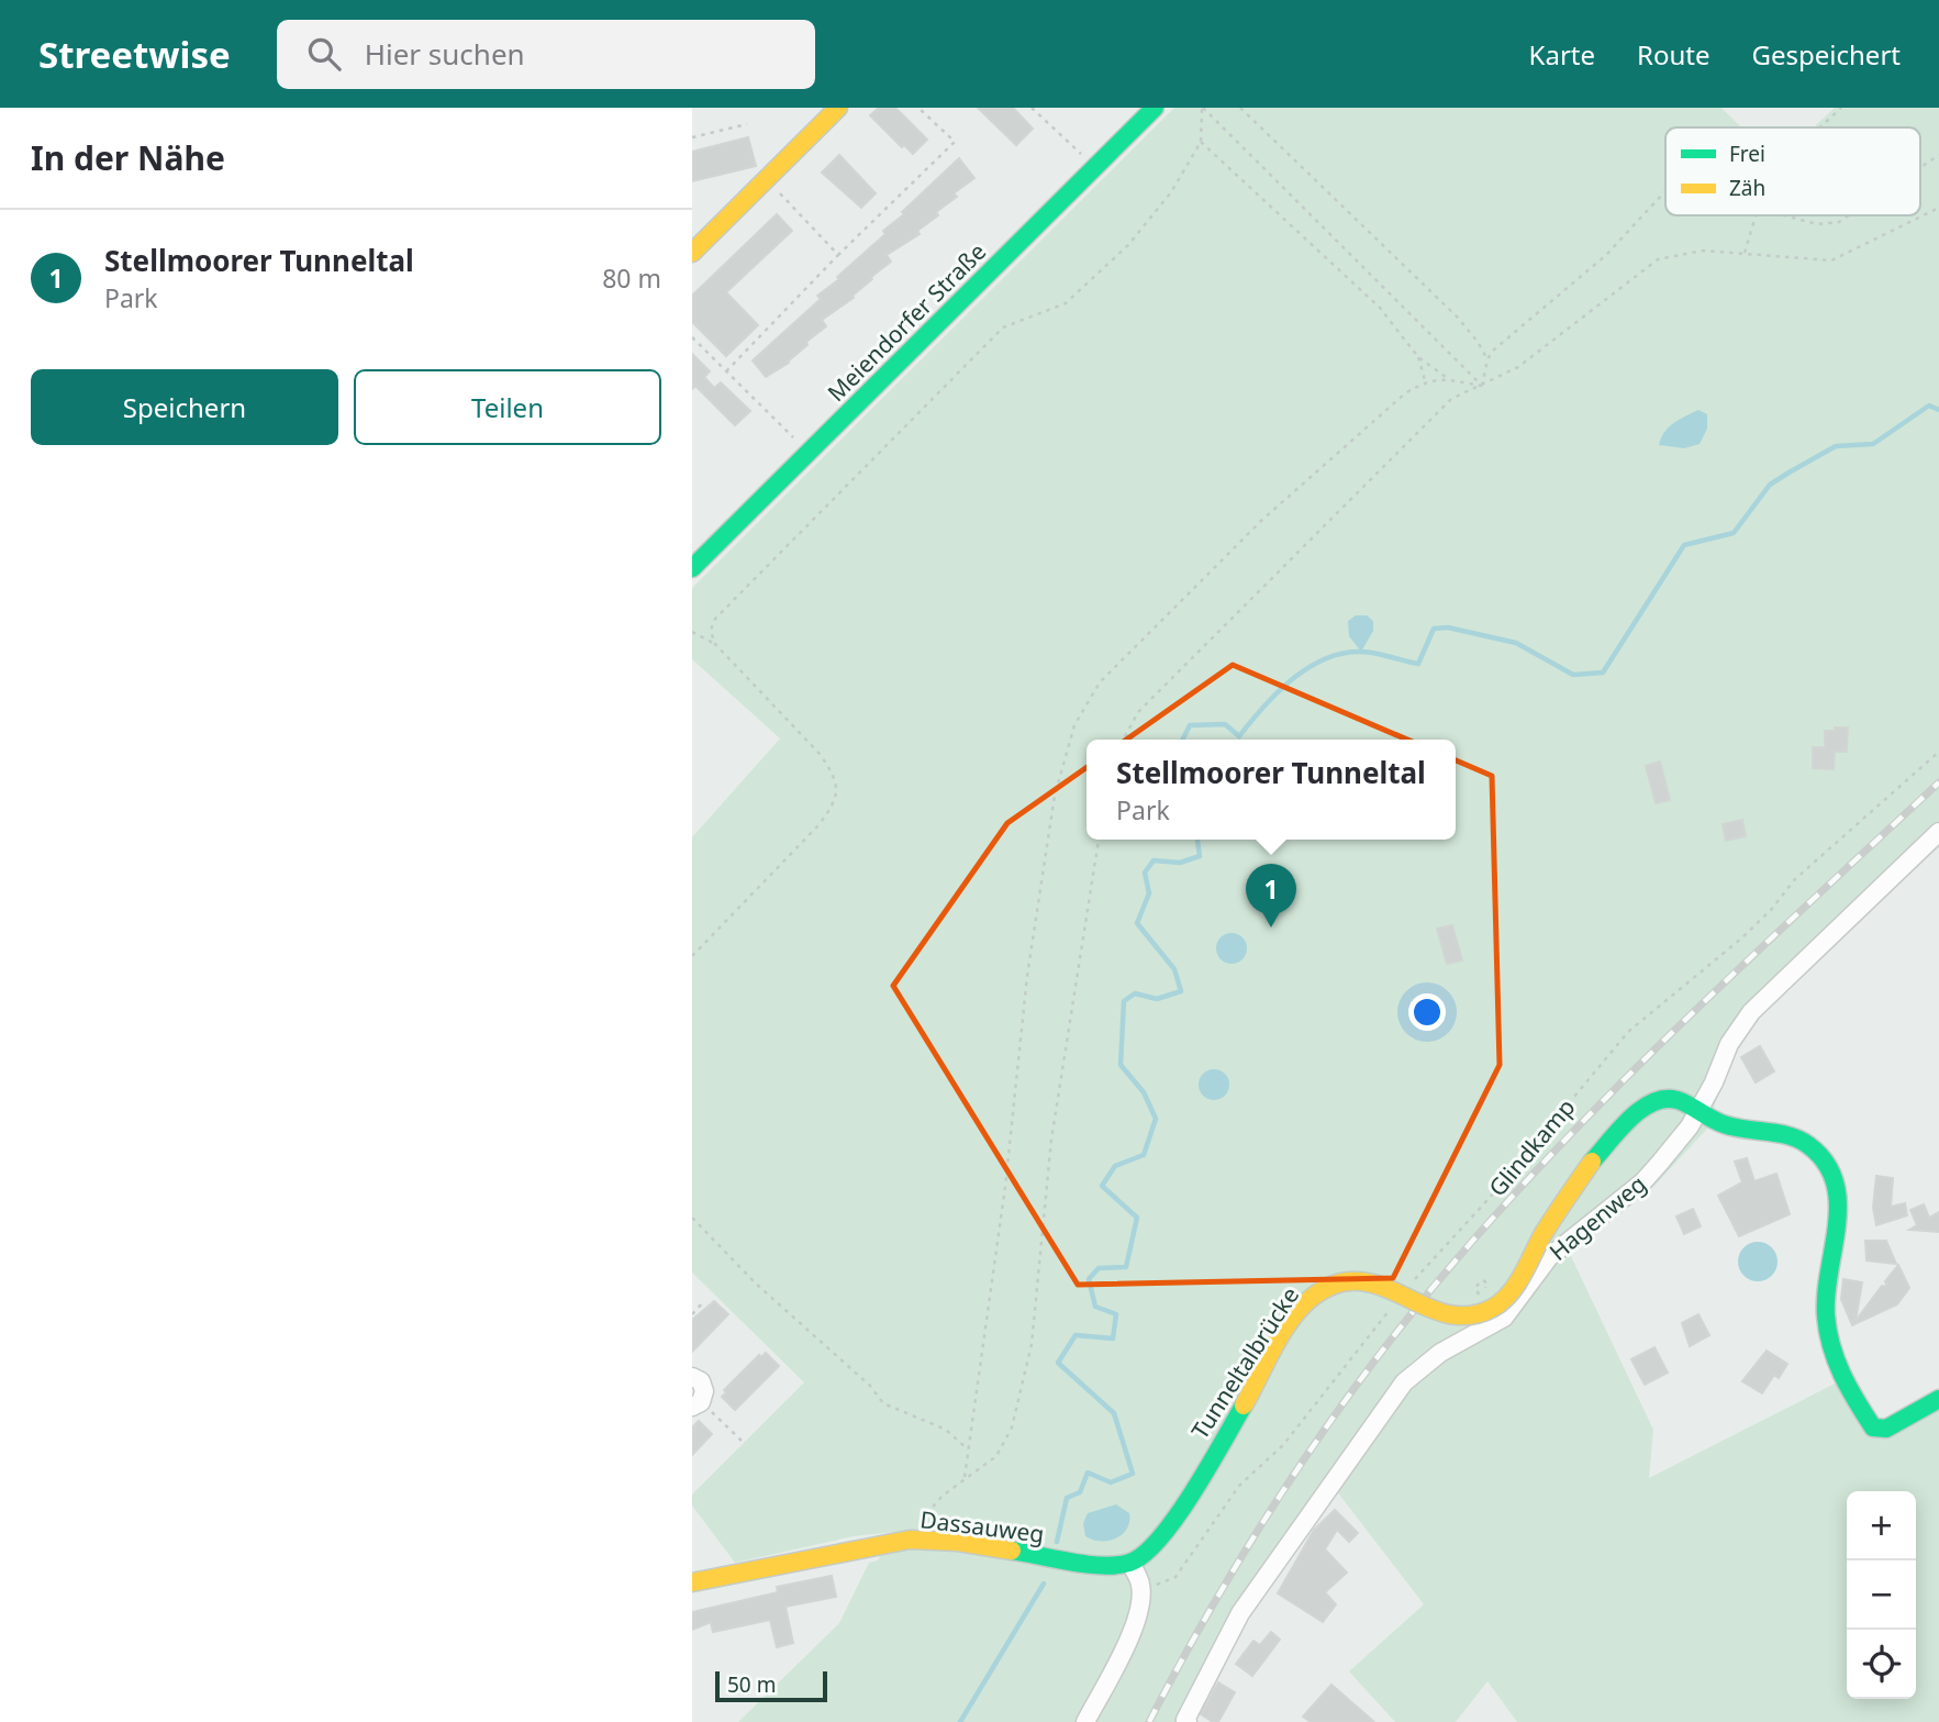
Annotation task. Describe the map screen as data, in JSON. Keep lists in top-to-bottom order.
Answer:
{
  "streets": {
    "street": [
      "Meiendorfer Straße",
      "Hagenweg",
      "Tunneltalbrücke",
      "Dassauweg"
    ],
    "path": ["Glindkamp"]
  },
  "crossings": [
    ["Hagenweg", "Tunneltalbrücke"],
    ["Tunneltalbrücke", "Dassauweg"]
  ],
  "legend": ["Frei", "Zäh"],
  "scale_bar": "50 m",
  "page": {
    "header": "Streetwise",
    "search": "Hier suchen",
    "nav": ["Karte", "Route", "Gespeichert"],
    "heading": "In der Nähe",
    "list": [
      {
        "mark": "1",
        "name": "Stellmoorer Tunneltal",
        "note": "Park",
        "value": "80 m"
      }
    ],
    "buttons": ["Speichern", "Teilen"],
    "popup": ["Stellmoorer Tunneltal", "Park"],
    "pins": "1",
    "map_buttons": ["+", "−"],
    "scale": "50 m"
  }
}
